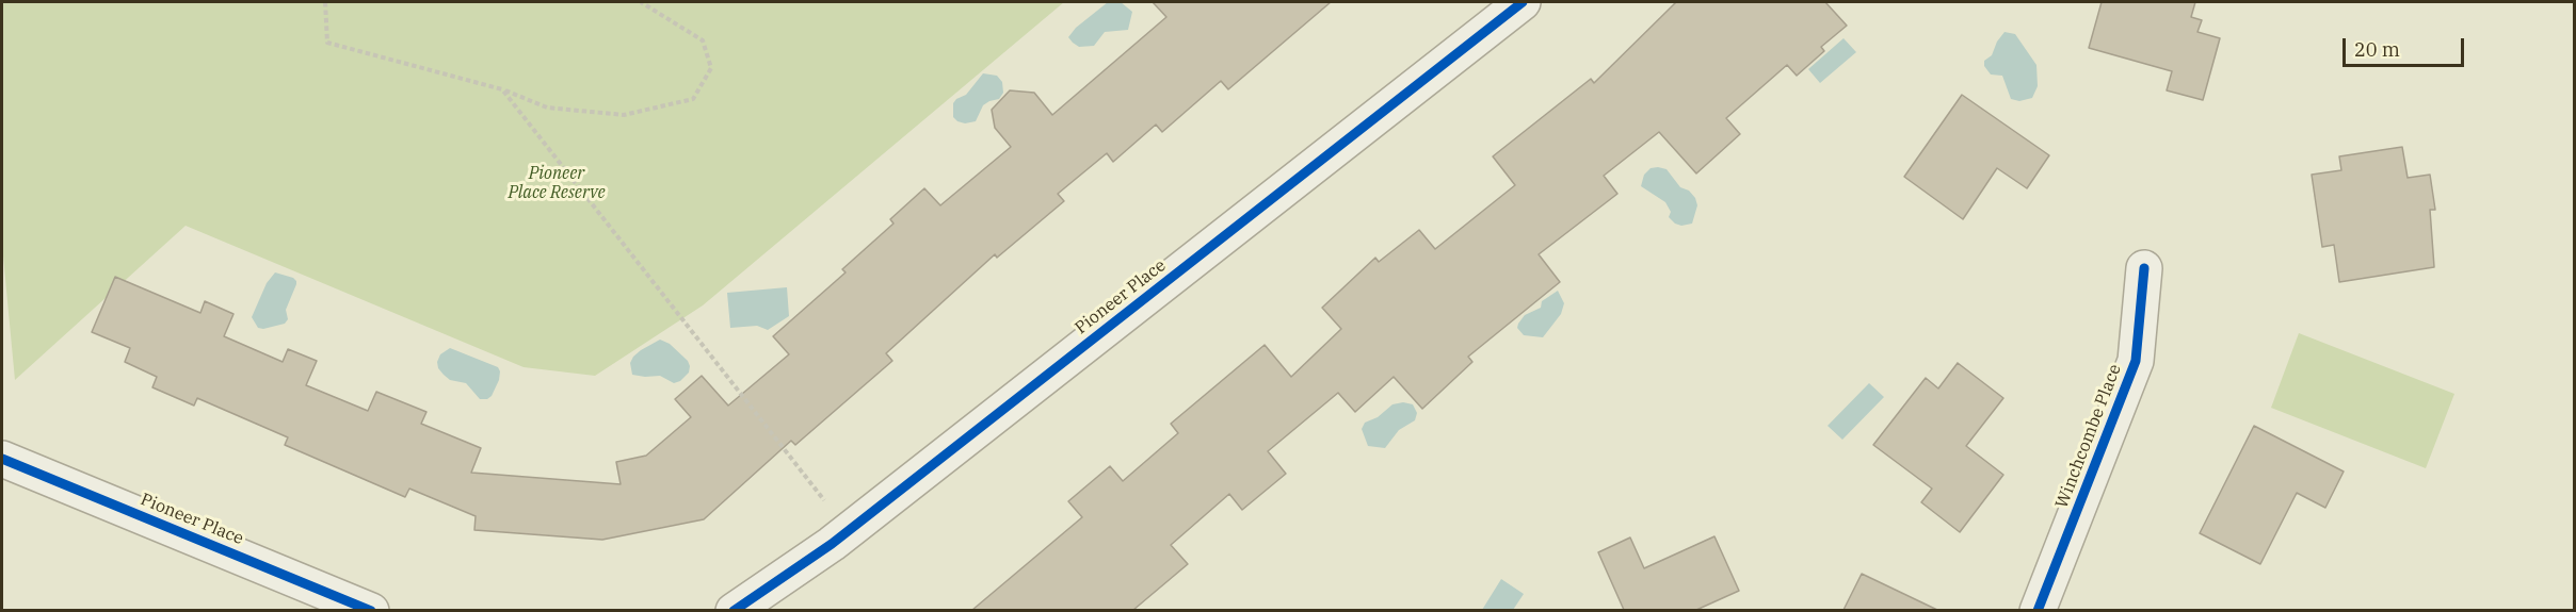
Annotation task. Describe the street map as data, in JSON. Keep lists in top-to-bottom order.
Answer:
{
  "streets": {
    "street": ["Pioneer Place", "Winchcombe Place"]
  },
  "parks": ["Pioneer Place Reserve"],
  "scale_bar": "20 m"
}
